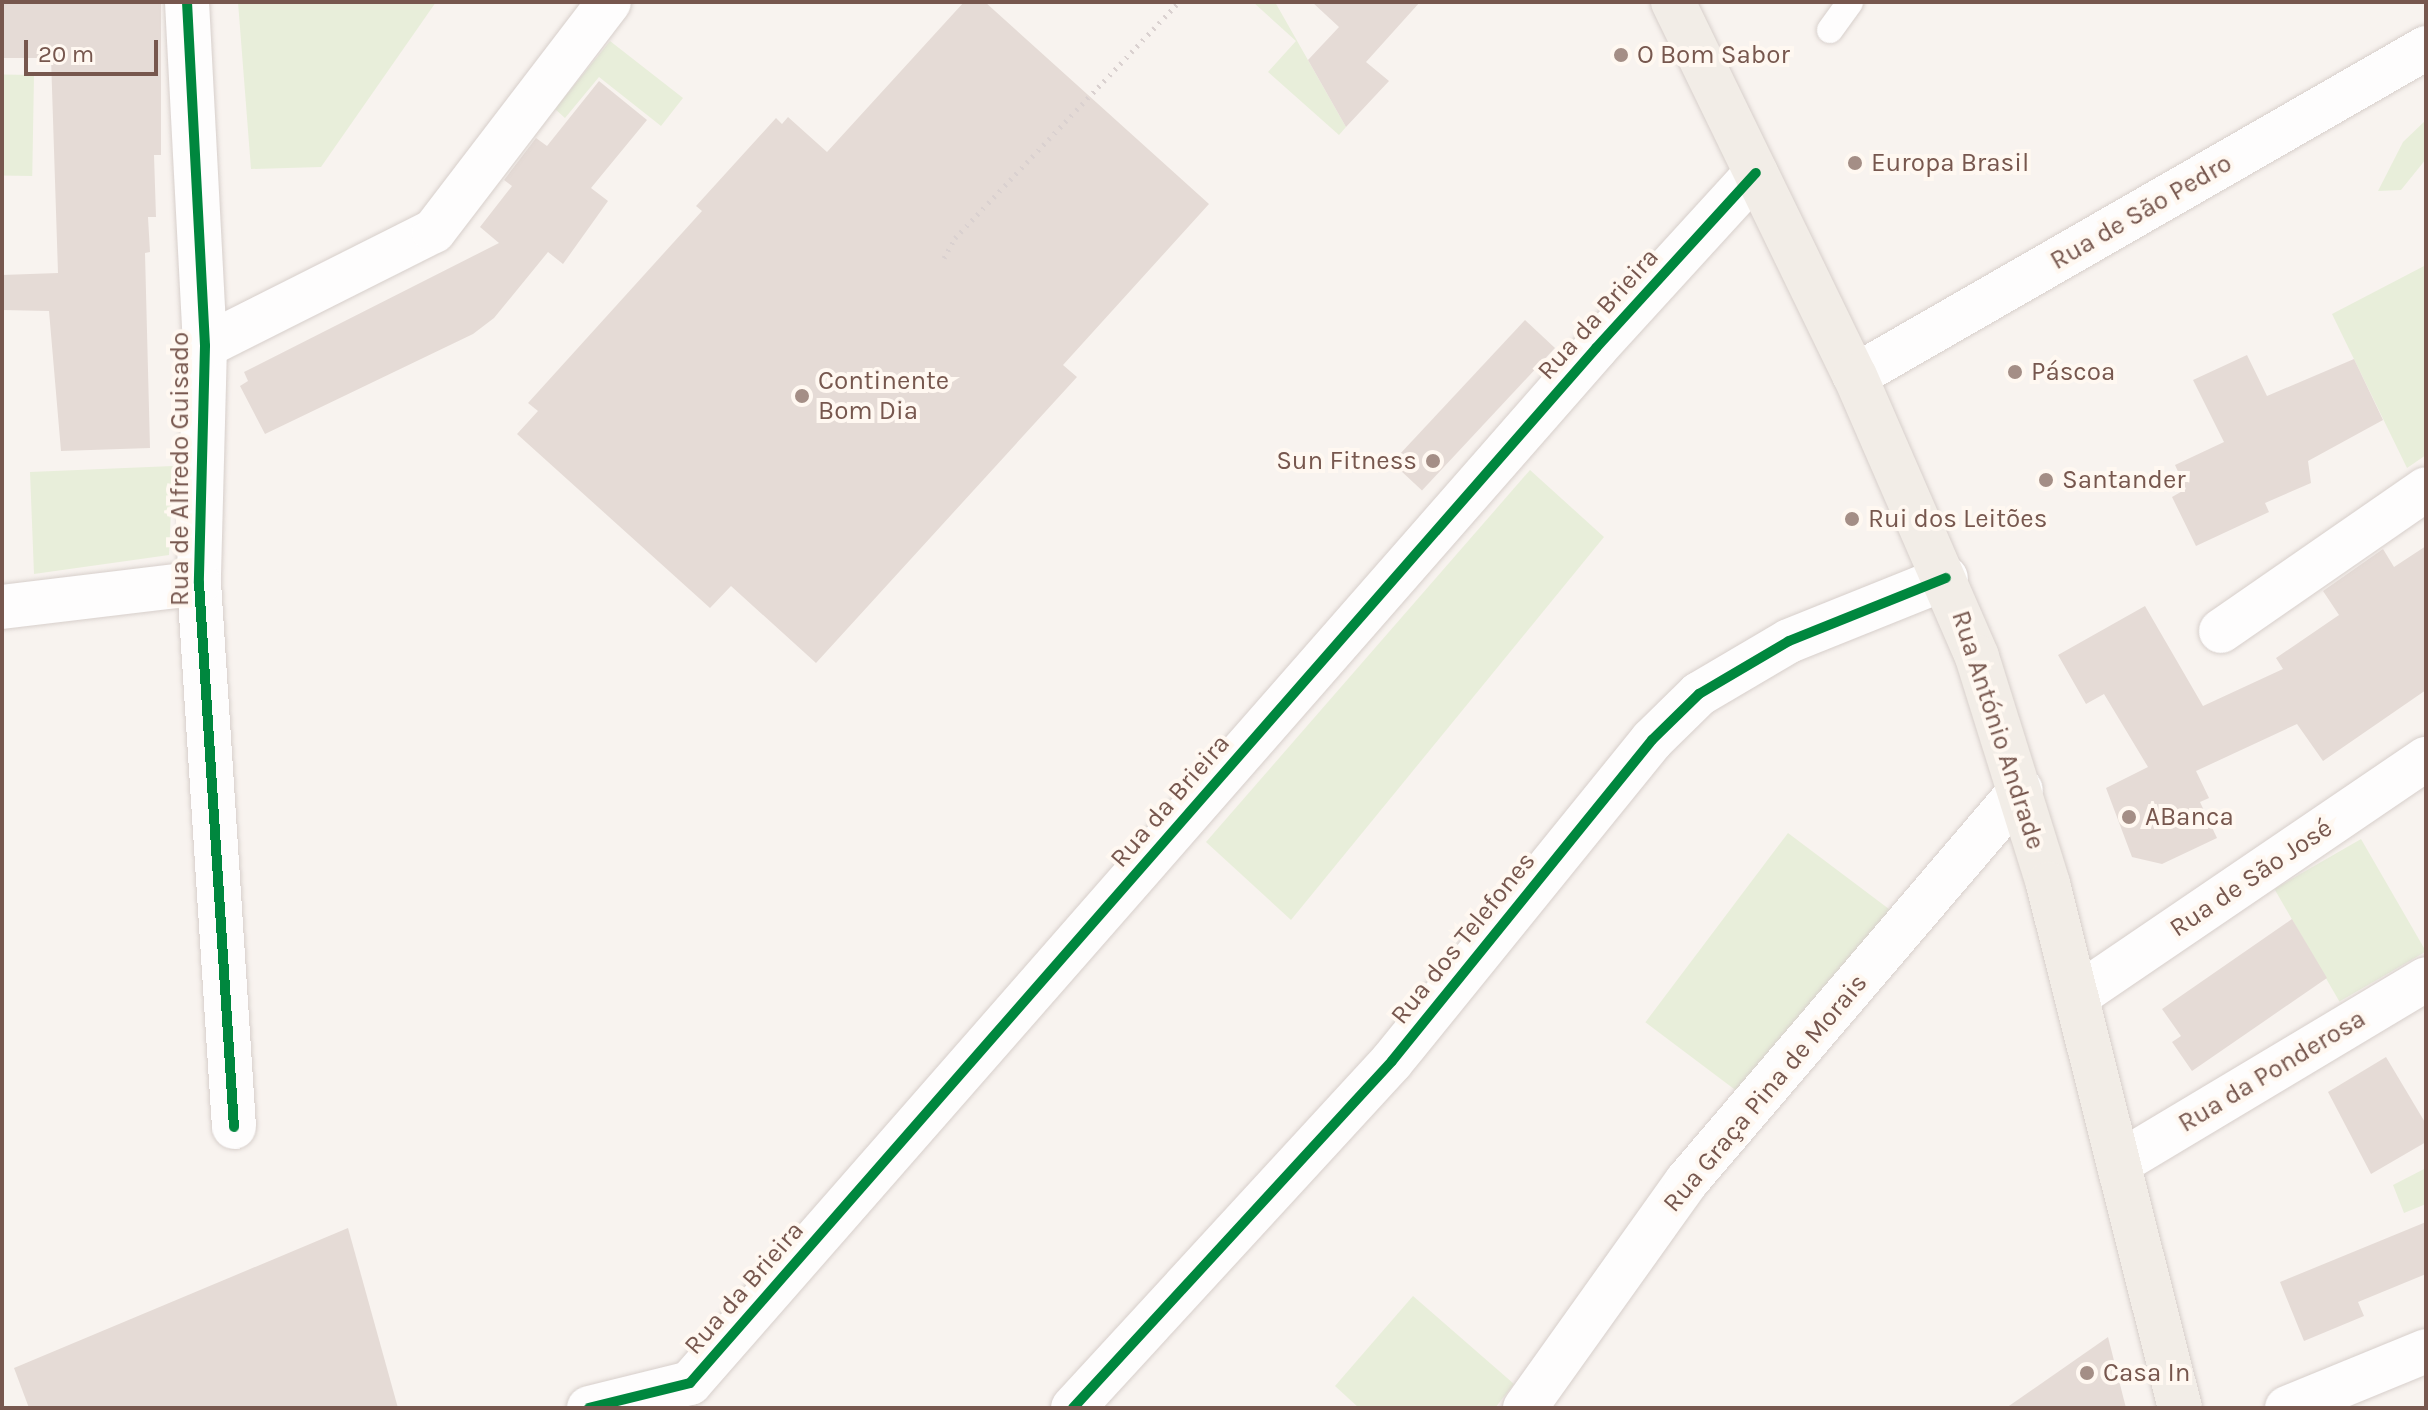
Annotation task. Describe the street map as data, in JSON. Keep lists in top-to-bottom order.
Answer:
{
  "streets": {
    "main road": ["Rua António Andrade"],
    "street": [
      "Rua de São Pedro",
      "Rua da Brieira",
      "Rua de Alfredo Guisado",
      "Rua de São José",
      "Rua dos Telefones",
      "Rua da Ponderosa",
      "Rua Graça Pina de Morais"
    ]
  },
  "crossings": [
    ["Rua de São Pedro", "Rua António Andrade"],
    ["Rua da Brieira", "Rua António Andrade"],
    ["Rua António Andrade", "Rua de São José"],
    ["Rua António Andrade", "Rua dos Telefones"],
    ["Rua António Andrade", "Rua da Ponderosa"],
    ["Rua António Andrade", "Rua Graça Pina de Morais"]
  ],
  "places": [
    "O Bom Sabor",
    "Europa Brasil",
    "Páscoa",
    "Continente Bom Dia",
    "Sun Fitness",
    "Santander",
    "Rui dos Leitões",
    "ABanca",
    "Casa In"
  ],
  "scale_bar": "20 m"
}
